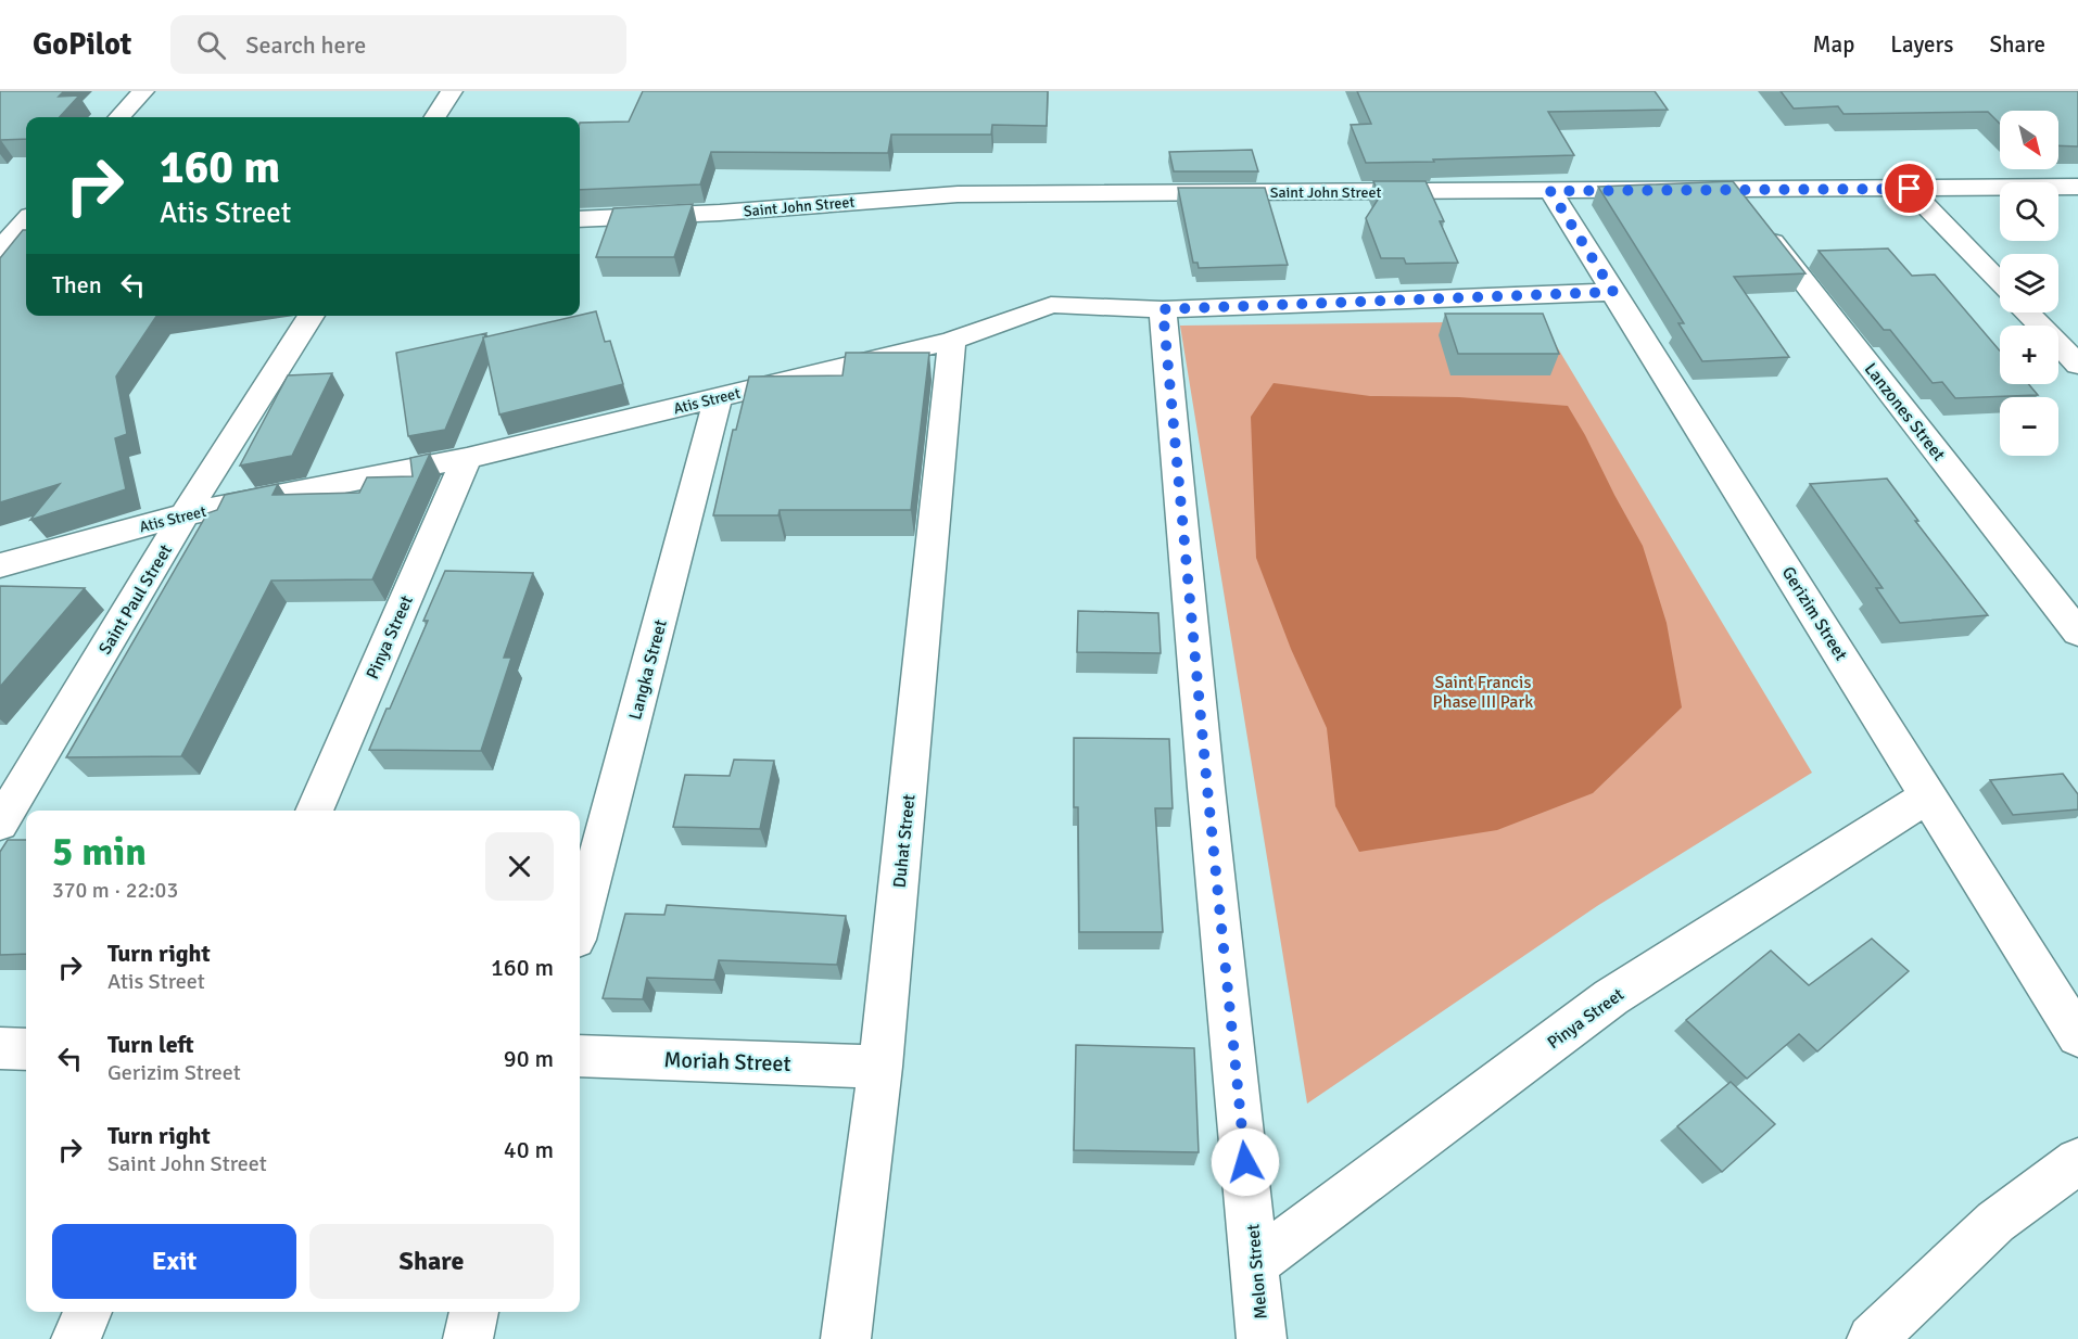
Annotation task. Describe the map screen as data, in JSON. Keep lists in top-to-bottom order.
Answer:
{
  "streets": {
    "street": [
      "Saint John Street",
      "Atis Street",
      "Lanzones Street",
      "Saint Paul Street",
      "Gerizim Street",
      "Pinya Street",
      "Langka Street",
      "Duhat Street",
      "Moriah Street",
      "Melon Street"
    ]
  },
  "crossings": [
    ["Saint John Street", "Lanzones Street"],
    ["Saint John Street", "Gerizim Street"],
    ["Atis Street", "Saint Paul Street"],
    ["Atis Street", "Gerizim Street"],
    ["Atis Street", "Pinya Street"],
    ["Atis Street", "Langka Street"],
    ["Atis Street", "Duhat Street"],
    ["Atis Street", "Melon Street"],
    ["Gerizim Street", "Pinya Street"],
    ["Pinya Street", "Melon Street"],
    ["Duhat Street", "Moriah Street"]
  ],
  "parks": ["Saint Francis Phase III Park"],
  "north": "bottom right",
  "page": {
    "header": "GoPilot",
    "search": "Search here",
    "nav": ["Map", "Layers", "Share"],
    "map_buttons": ["+", "−"],
    "turn": ["160 m", "Atis Street"],
    "then": "Then",
    "heading": ["5 min", "370 m · 22:03"],
    "list": [
      {
        "name": "Turn right",
        "note": "Atis Street",
        "value": "160 m"
      },
      {
        "name": "Turn left",
        "note": "Gerizim Street",
        "value": "90 m"
      },
      {
        "name": "Turn right",
        "note": "Saint John Street",
        "value": "40 m"
      }
    ],
    "buttons": ["Exit", "Share"]
  }
}
